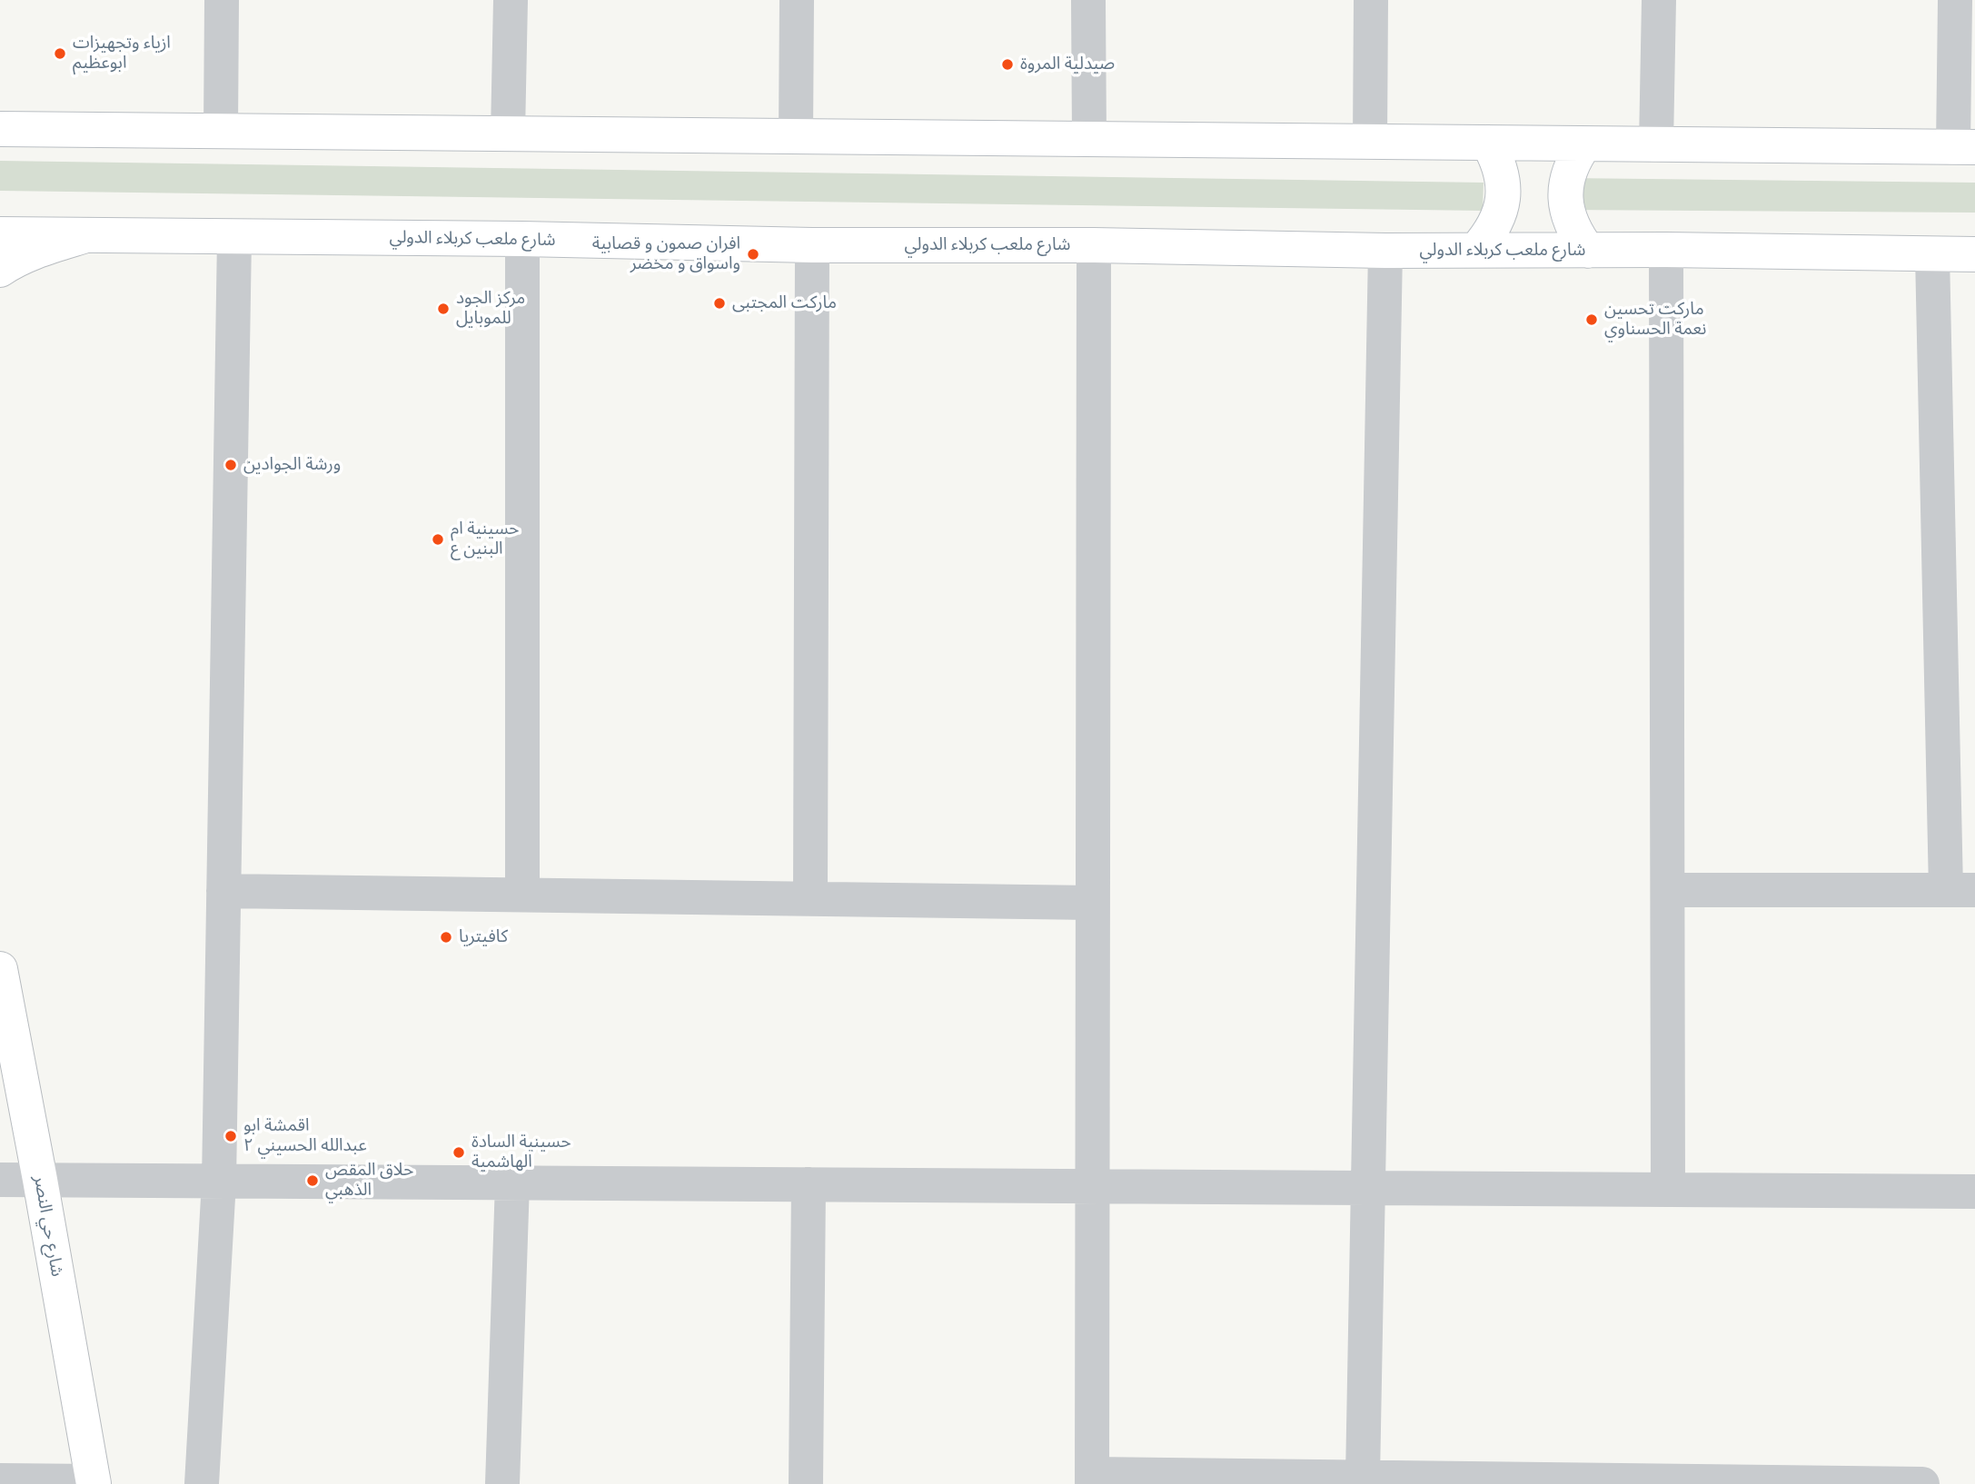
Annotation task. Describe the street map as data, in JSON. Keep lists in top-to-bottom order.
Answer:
{
  "streets": {
    "main road": ["شارع ملعب كربلاء الدولي", "شارع حي النصر"]
  },
  "places": [
    "ازياء وتجهيزات ابوعظيم",
    "صيدلية المروة",
    "افران صمون و قصابية واسواق و مخضر",
    "ماركت المجتبى",
    "مركز الجود للموبايل",
    "ماركت تحسين نعمة الحسناوي",
    "ورشة الجوادين",
    "حسينية ام البنين ع",
    "كافيتريا",
    "اقمشة ابو عبدالله الحسيني ٢",
    "حسينية السادة الهاشمية",
    "حلاق المقص الذهبي"
  ]
}
